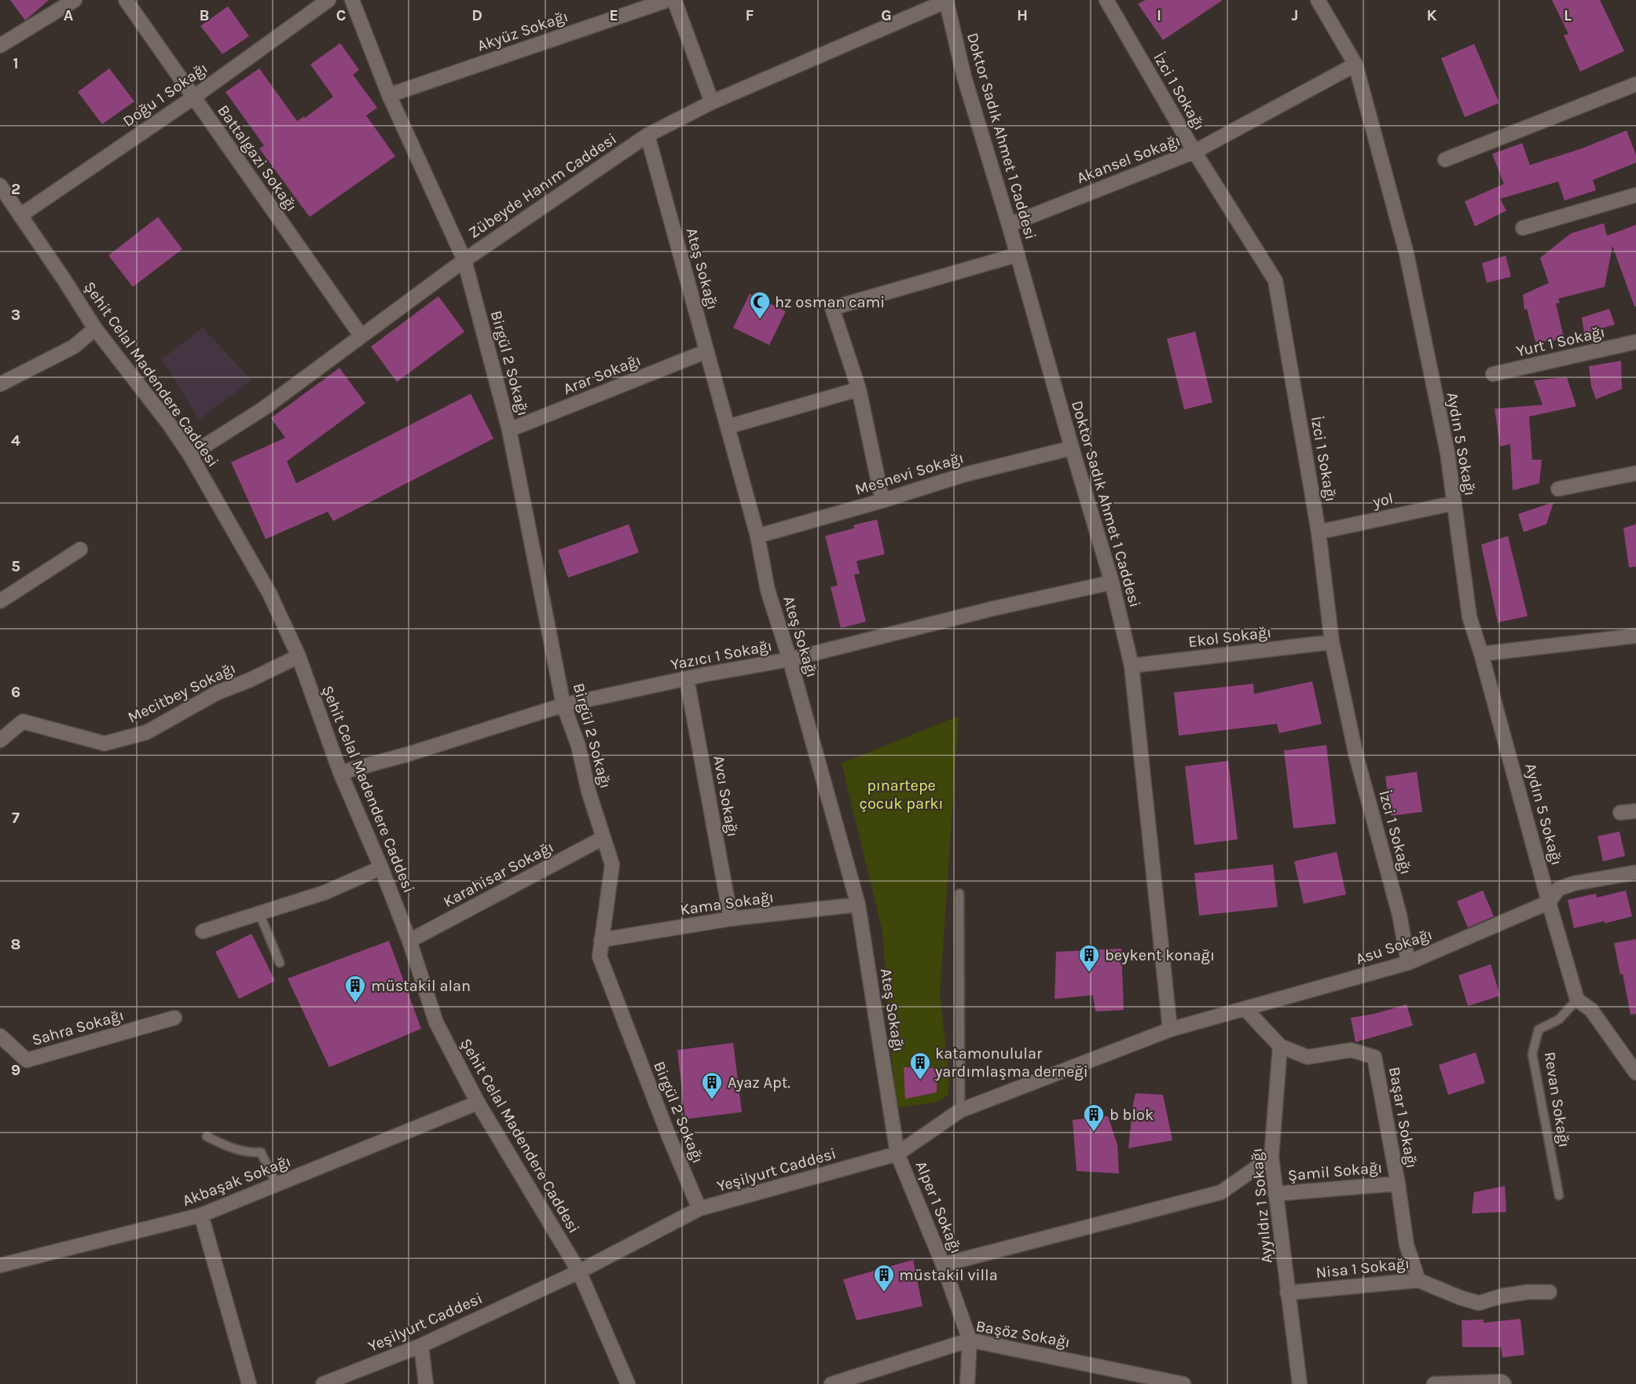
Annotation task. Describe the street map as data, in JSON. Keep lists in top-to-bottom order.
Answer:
{
  "streets": {
    "street": [
      "Akyüz Sokağı",
      "İzci 1 Sokağı",
      "Doğu 1 Sokağı",
      "Doktor Sadık Ahmet 1 Caddesi",
      "Battalgazi Sokağı",
      "Akansel Sokağı",
      "Zübeyde Hanım Caddesi",
      "Ateş Sokağı",
      "Yurt 1 Sokağı",
      "Birgül 2 Sokağı",
      "Şehit Celal Madendere Caddesi",
      "Arar Sokağı",
      "Aydın 5 Sokağı",
      "Mesnevi Sokağı",
      "yol",
      "Ekol Sokağı",
      "Yazıcı 1 Sokağı",
      "Mecitbey Sokağı",
      "Avcı Sokağı",
      "Karahisar Sokağı",
      "Kama Sokağı",
      "Asu Sokağı",
      "Sahra Sokağı",
      "Başar 1 Sokağı",
      "Yeşilyurt Caddesi",
      "Şamil Sokağı",
      "Akbaşak Sokağı",
      "Ayyıldız 1 Sokağı",
      "Alper 1 Sokağı",
      "Nisa 1 Sokağı",
      "Başöz Sokağı"
    ],
    "lane": ["Revan Sokağı"]
  },
  "crossings": [
    ["Akyüz Sokağı", "Birgül 2 Sokağı"],
    ["İzci 1 Sokağı", "Akansel Sokağı"],
    ["İzci 1 Sokağı", "yol"],
    ["İzci 1 Sokağı", "Ekol Sokağı"],
    ["İzci 1 Sokağı", "Asu Sokağı"],
    ["Doğu 1 Sokağı", "Battalgazi Sokağı"],
    ["Doğu 1 Sokağı", "Şehit Celal Madendere Caddesi"],
    ["Doktor Sadık Ahmet 1 Caddesi", "Akansel Sokağı"],
    ["Doktor Sadık Ahmet 1 Caddesi", "Zübeyde Hanım Caddesi"],
    ["Doktor Sadık Ahmet 1 Caddesi", "Mesnevi Sokağı"],
    ["Doktor Sadık Ahmet 1 Caddesi", "Ekol Sokağı"],
    ["Doktor Sadık Ahmet 1 Caddesi", "Yazıcı 1 Sokağı"],
    ["Doktor Sadık Ahmet 1 Caddesi", "Yeşilyurt Caddesi"],
    ["Battalgazi Sokağı", "Zübeyde Hanım Caddesi"],
    ["Akansel Sokağı", "Aydın 5 Sokağı"],
    ["Zübeyde Hanım Caddesi", "Ateş Sokağı"],
    ["Zübeyde Hanım Caddesi", "Birgül 2 Sokağı"],
    ["Zübeyde Hanım Caddesi", "Şehit Celal Madendere Caddesi"],
    ["Ateş Sokağı", "Arar Sokağı"],
    ["Ateş Sokağı", "Mesnevi Sokağı"],
    ["Ateş Sokağı", "Yazıcı 1 Sokağı"],
    ["Ateş Sokağı", "Kama Sokağı"],
    ["Ateş Sokağı", "Yeşilyurt Caddesi"],
    ["Ateş Sokağı", "Alper 1 Sokağı"],
    ["Birgül 2 Sokağı", "Arar Sokağı"],
    ["Birgül 2 Sokağı", "Yazıcı 1 Sokağı"],
    ["Birgül 2 Sokağı", "Karahisar Sokağı"],
    ["Birgül 2 Sokağı", "Kama Sokağı"],
    ["Birgül 2 Sokağı", "Yeşilyurt Caddesi"],
    ["Şehit Celal Madendere Caddesi", "Yazıcı 1 Sokağı"],
    ["Şehit Celal Madendere Caddesi", "Mecitbey Sokağı"],
    ["Şehit Celal Madendere Caddesi", "Karahisar Sokağı"],
    ["Şehit Celal Madendere Caddesi", "Yeşilyurt Caddesi"],
    ["Şehit Celal Madendere Caddesi", "Akbaşak Sokağı"],
    ["Aydın 5 Sokağı", "yol"],
    ["Aydın 5 Sokağı", "Asu Sokağı"],
    ["Aydın 5 Sokağı", "Revan Sokağı"],
    ["Yazıcı 1 Sokağı", "Avcı Sokağı"],
    ["Avcı Sokağı", "Kama Sokağı"],
    ["Asu Sokağı", "Yeşilyurt Caddesi"],
    ["Başar 1 Sokağı", "Şamil Sokağı"],
    ["Başar 1 Sokağı", "Ayyıldız 1 Sokağı"],
    ["Başar 1 Sokağı", "Nisa 1 Sokağı"],
    ["Yeşilyurt Caddesi", "Alper 1 Sokağı"],
    ["Şamil Sokağı", "Ayyıldız 1 Sokağı"],
    ["Ayyıldız 1 Sokağı", "Nisa 1 Sokağı"],
    ["Alper 1 Sokağı", "Başöz Sokağı"]
  ],
  "parks": ["pınartepe çocuk parkı"],
  "places": {
    "mosque": ["hz osman cami"],
    "building": [
      "beykent konağı",
      "müstakil alan",
      "katamonulular yardımlaşma derneği",
      "Ayaz Apt.",
      "b blok",
      "müstakil villa"
    ]
  },
  "grid": {
    "columns": [
      "A",
      "B",
      "C",
      "D",
      "E",
      "F",
      "G",
      "H",
      "I",
      "J",
      "K",
      "L"
    ],
    "rows": [
      "1",
      "2",
      "3",
      "4",
      "5",
      "6",
      "7",
      "8",
      "9"
    ]
  }
}
